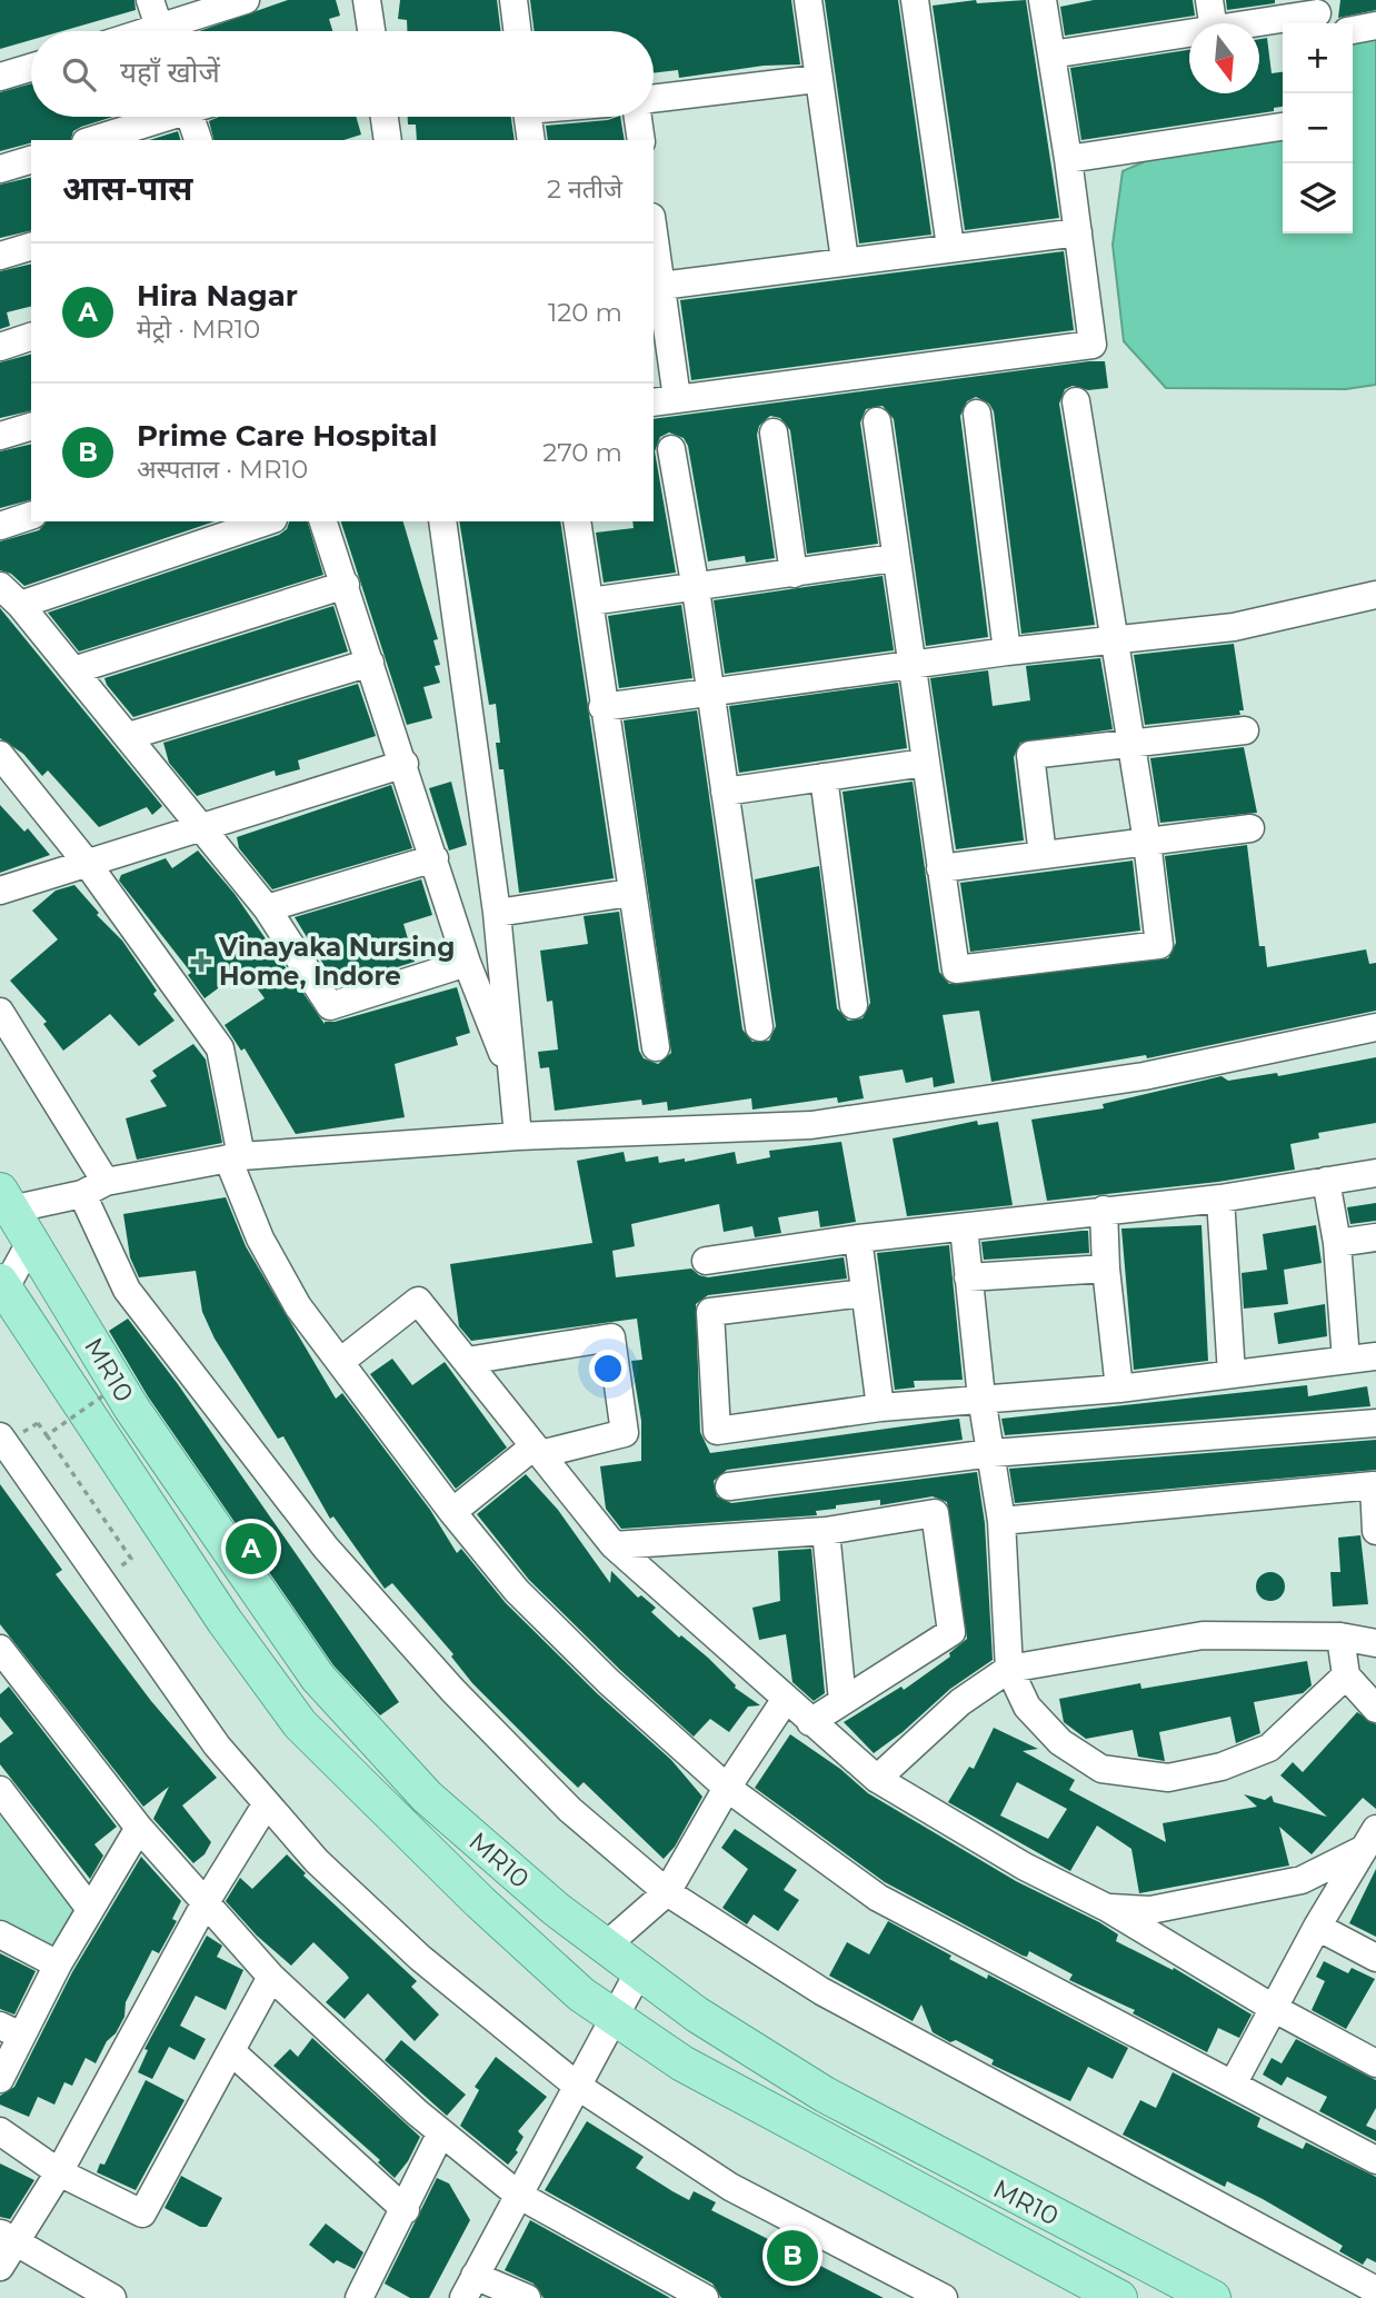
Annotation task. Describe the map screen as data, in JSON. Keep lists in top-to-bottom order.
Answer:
{
  "streets": {
    "main road": ["MR10"]
  },
  "places": {
    "health": ["Vinayaka Nursing Home, Indore"]
  },
  "north": "bottom",
  "page": {
    "map_buttons": ["+", "−"],
    "search": "यहाँ खोजें",
    "heading": ["आस-पास", "2 नतीजे"],
    "list": [
      {
        "mark": "A",
        "name": "Hira Nagar",
        "note": "मेट्रो · MR10",
        "value": "120 m"
      },
      {
        "mark": "B",
        "name": "Prime Care Hospital",
        "note": "अस्पताल · MR10",
        "value": "270 m"
      }
    ],
    "pins": ["A", "B"]
  }
}
